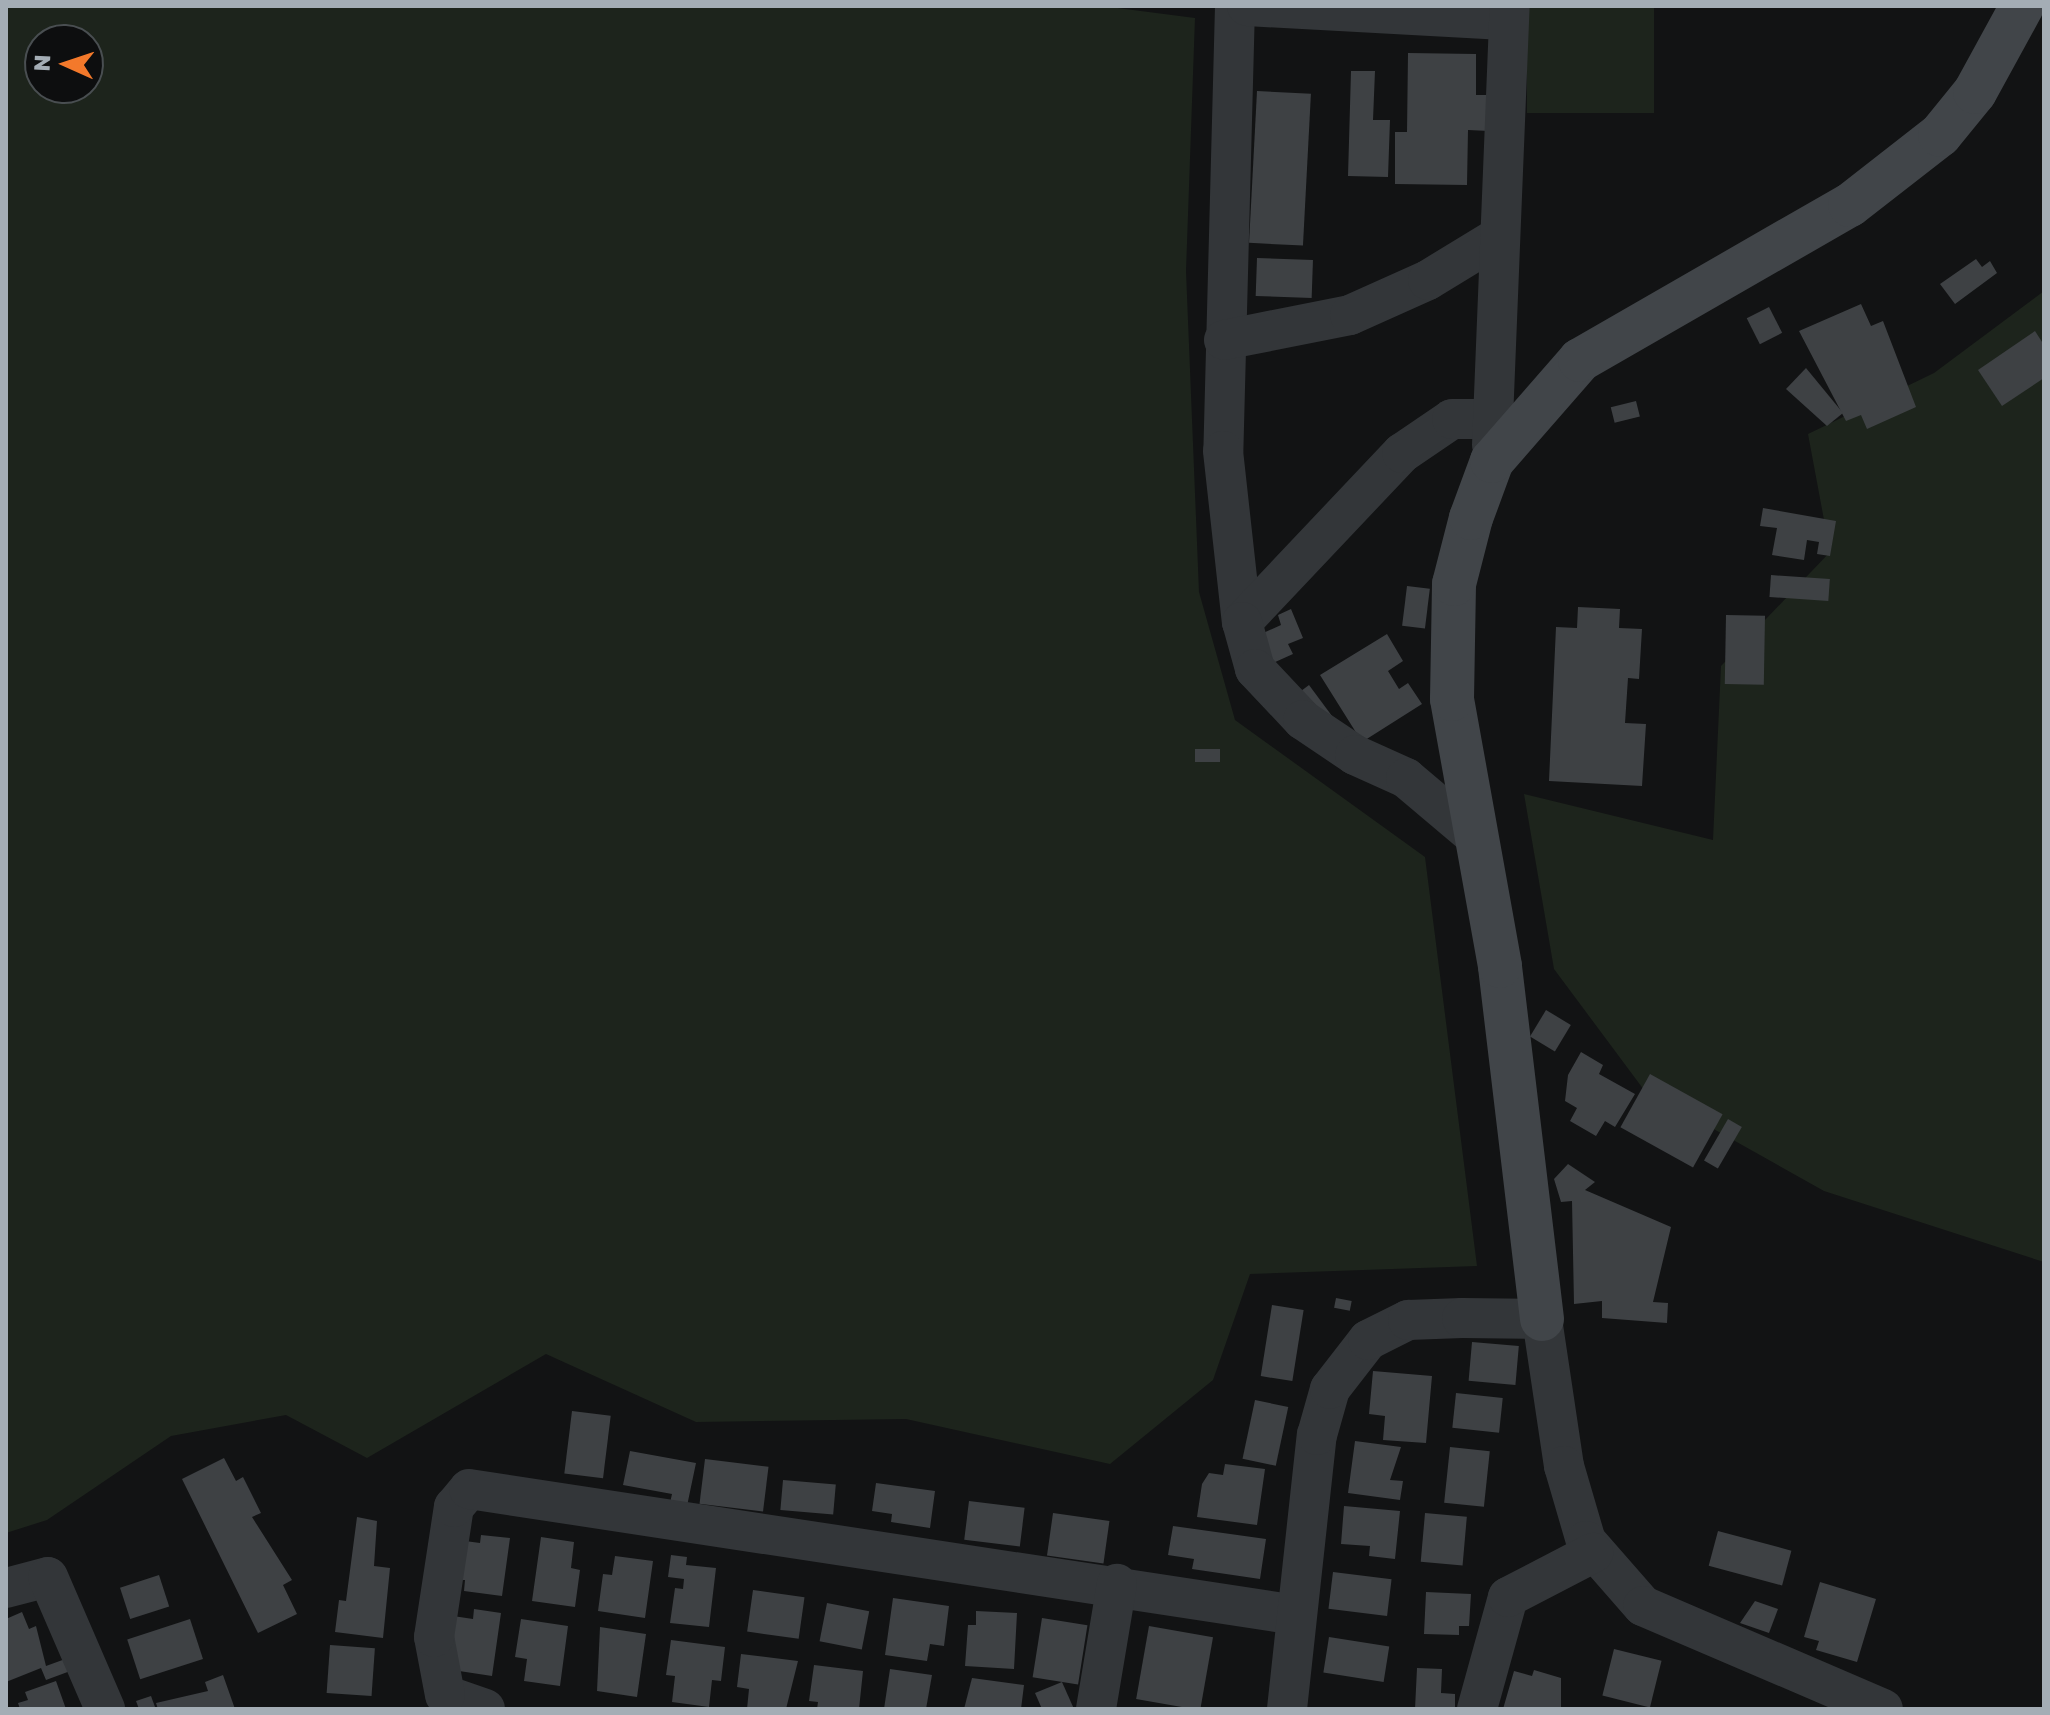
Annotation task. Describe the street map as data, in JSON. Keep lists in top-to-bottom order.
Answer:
{
  "north": "left"
}
